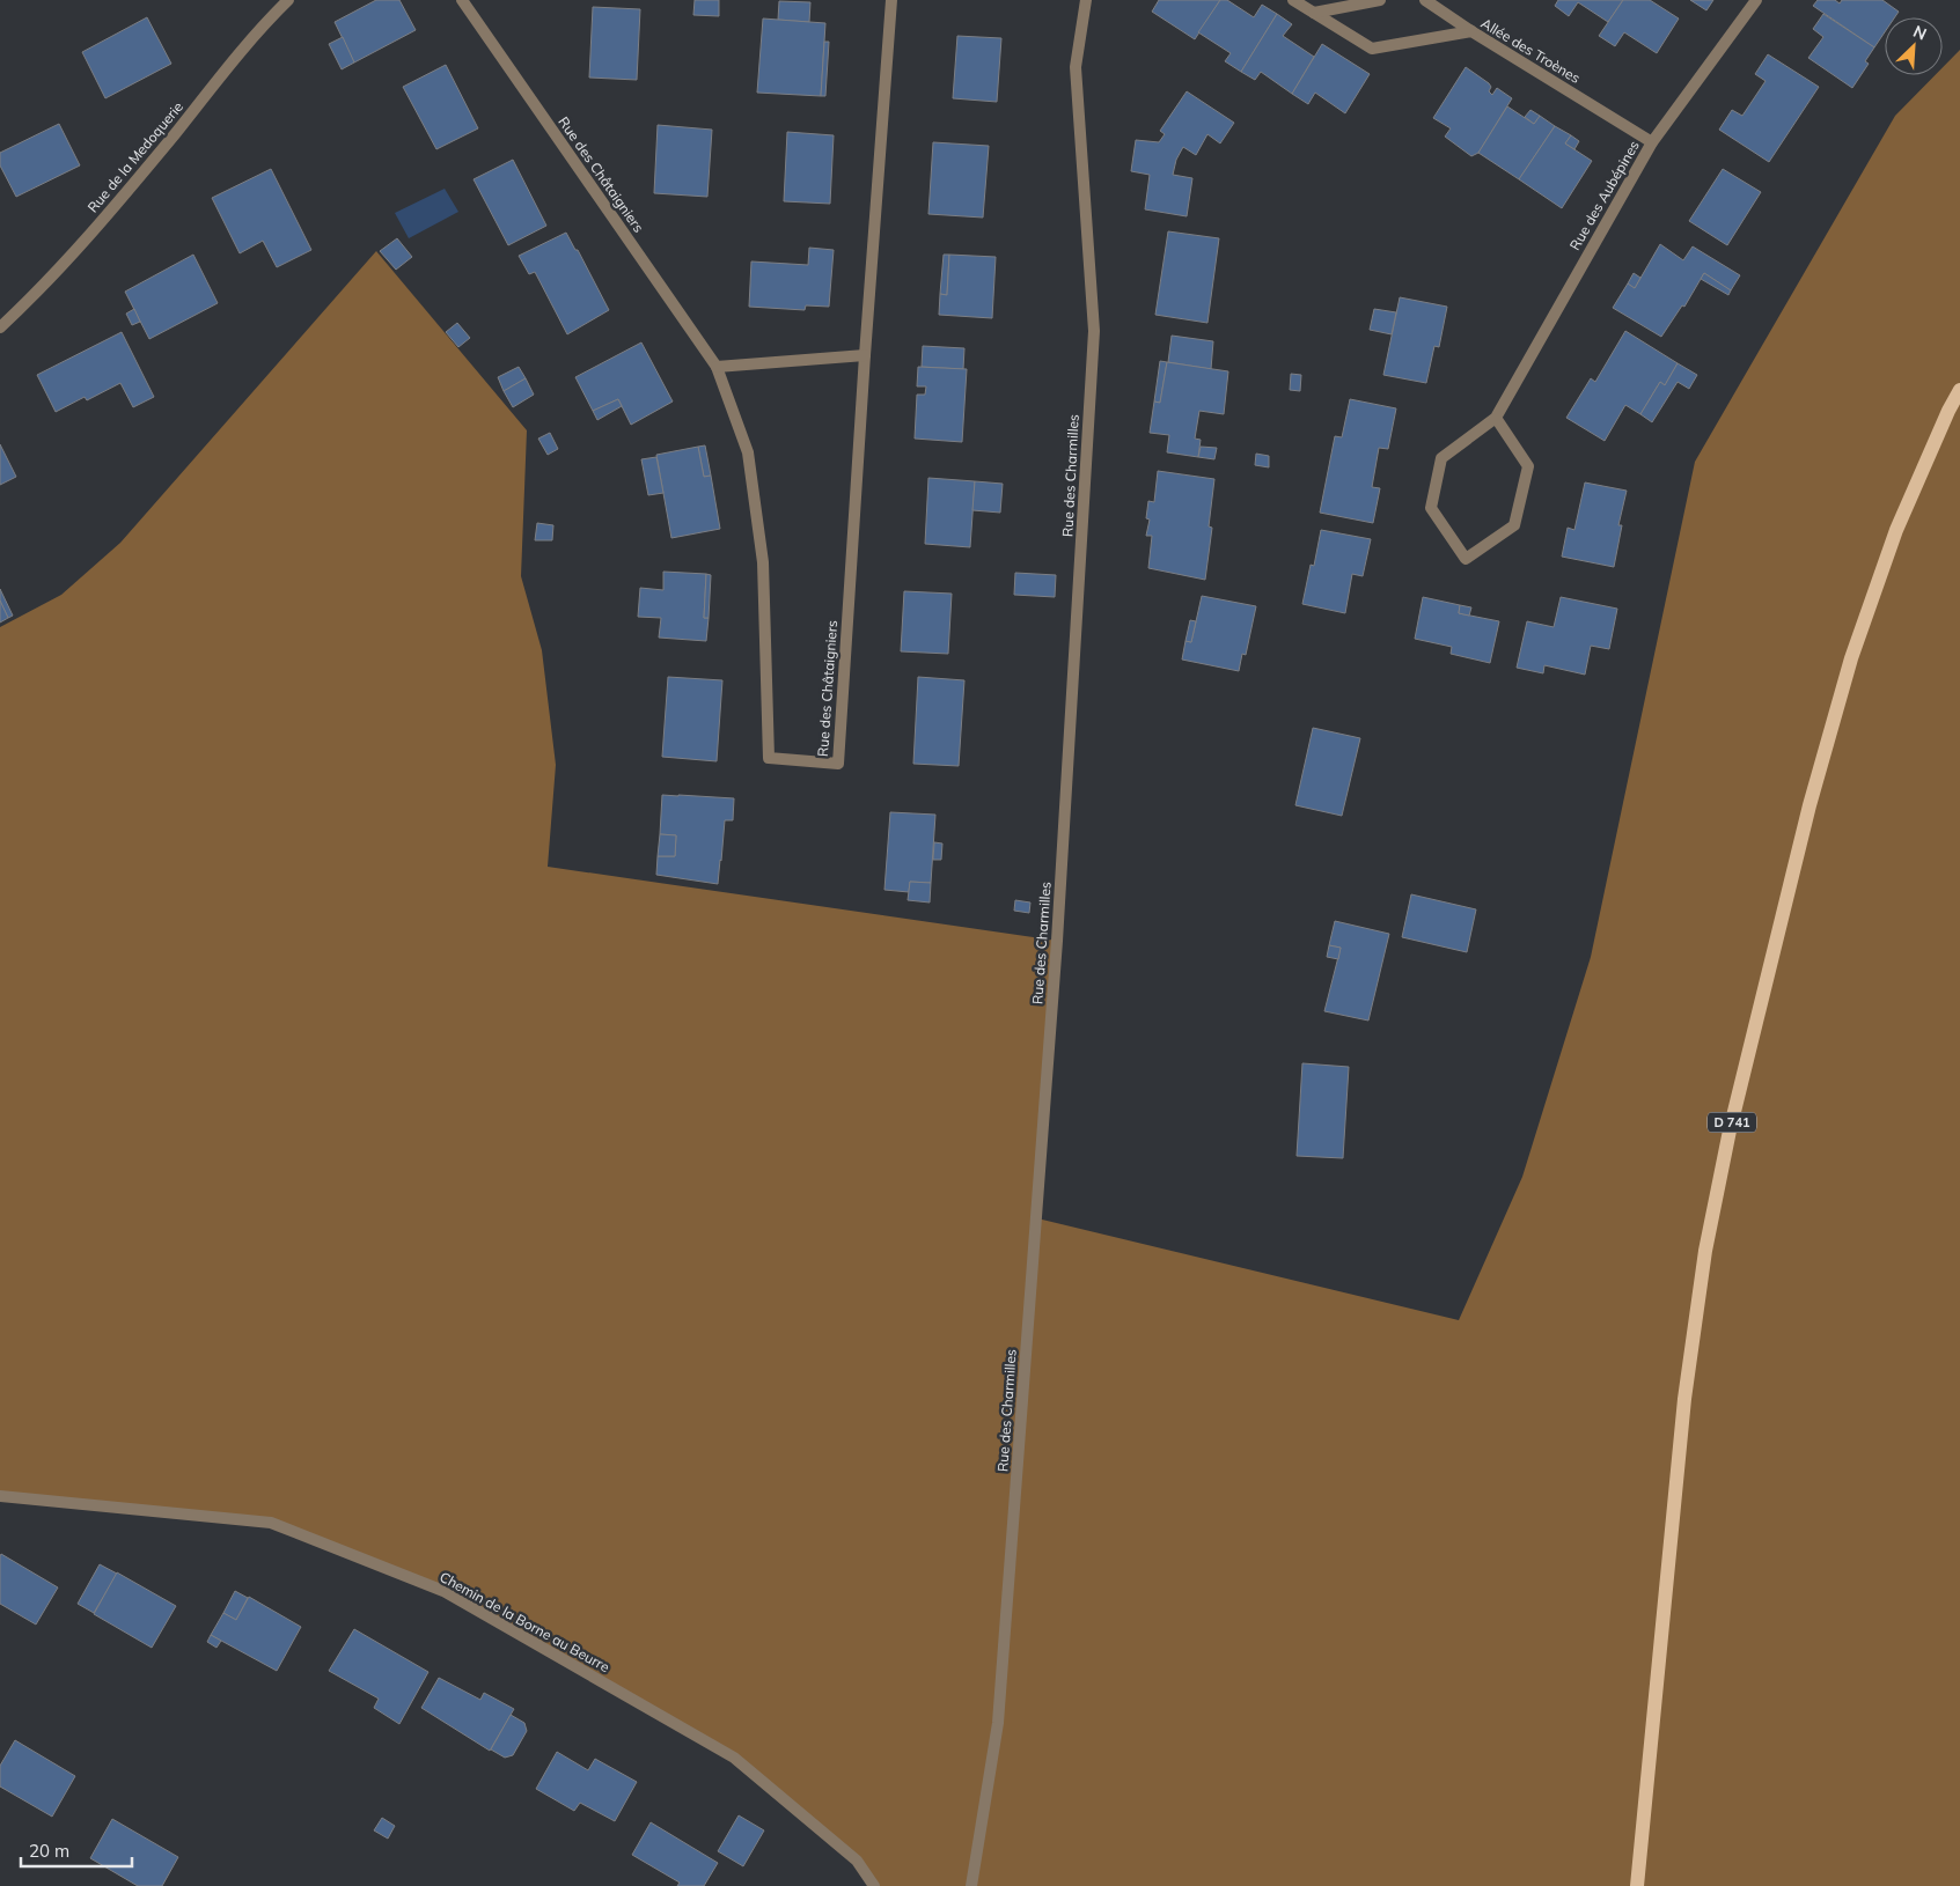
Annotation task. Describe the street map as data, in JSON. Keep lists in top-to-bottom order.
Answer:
{
  "streets": {
    "main road": ["D 741"],
    "street": [
      "Allée des Troènes",
      "Rue de la Medoquerie",
      "Rue des Châtaigniers",
      "Rue des Aubépines",
      "Rue des Charmilles",
      "Chemin de la Borne au Beurre"
    ]
  },
  "crossings": [
    ["Allée des Troènes", "Rue des Aubépines"]
  ],
  "scale_bar": "20 m",
  "north": "top right"
}
